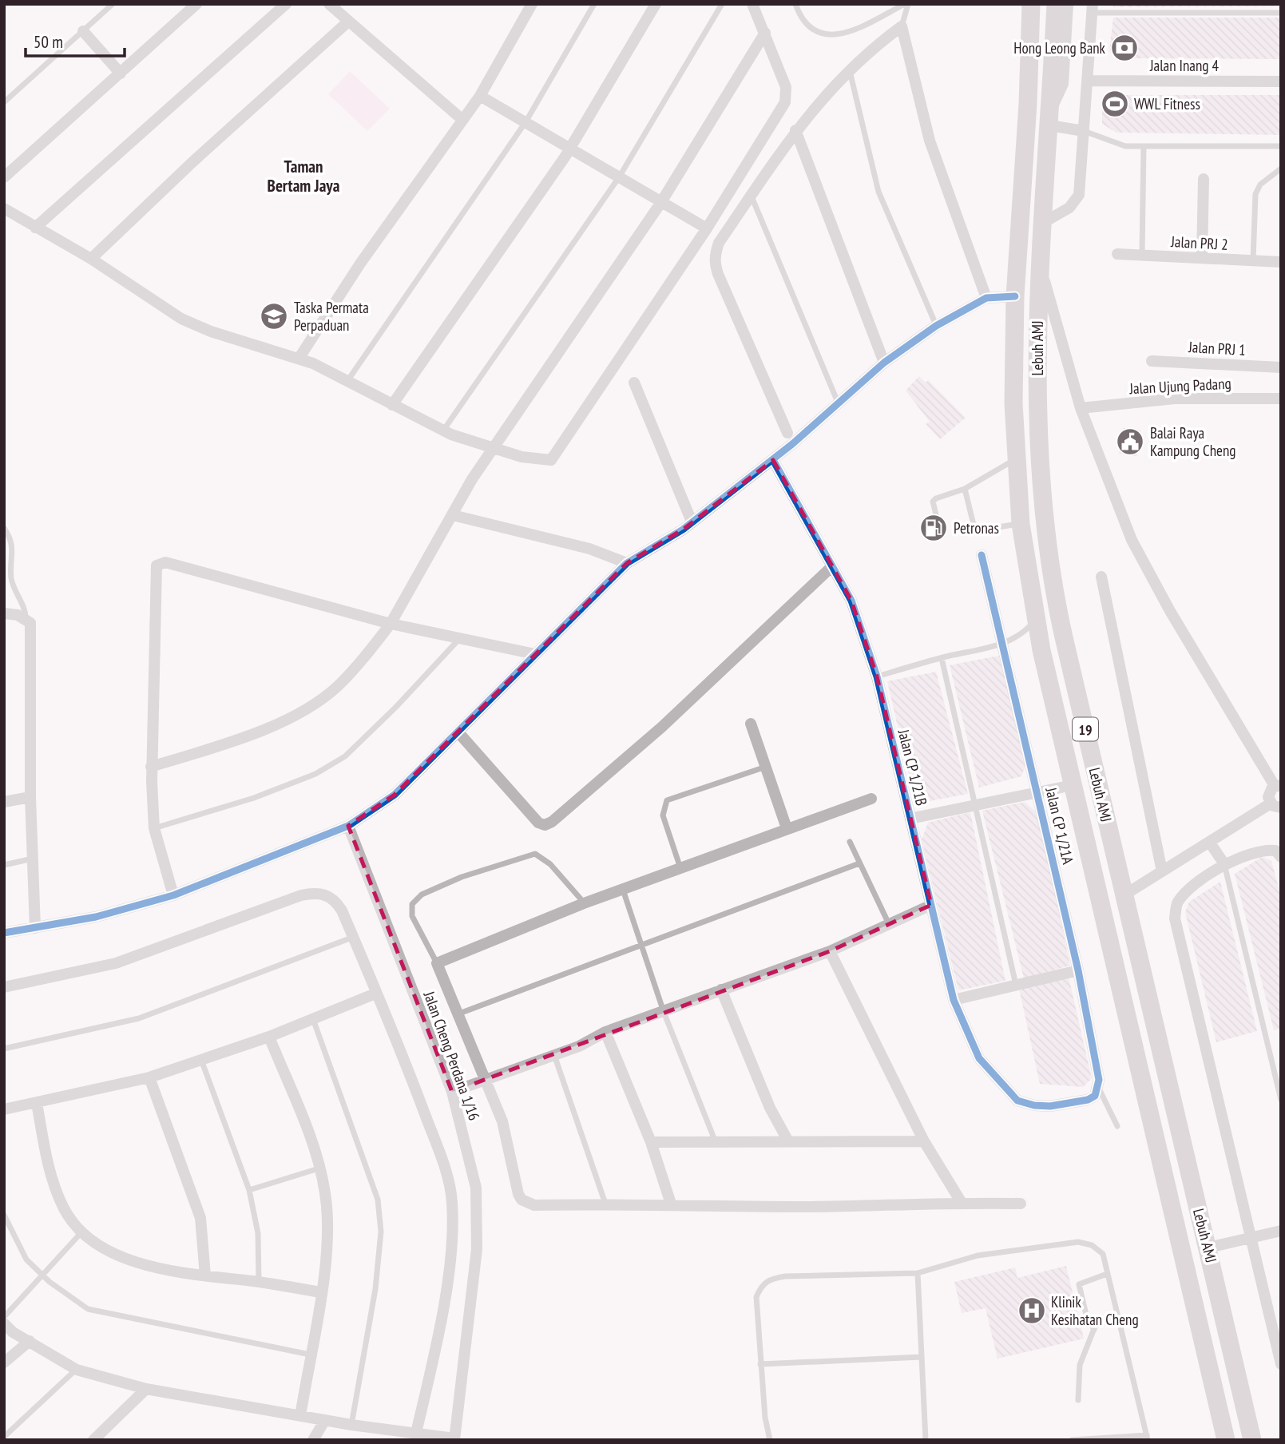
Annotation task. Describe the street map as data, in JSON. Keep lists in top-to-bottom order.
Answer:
{
  "streets": {
    "highway": ["Lebuh AMJ", "19"],
    "street": [
      "Jalan Inang 4",
      "Jalan PRJ 2",
      "Jalan PRJ 1",
      "Jalan Ujung Padang",
      "Jalan CP 1/21B",
      "Jalan CP 1/21A",
      "Jalan Cheng Perdana 1/16"
    ]
  },
  "crossings": [
    ["Jalan CP 1/21B", "Jalan CP 1/21A"]
  ],
  "districts": ["Taman Bertam Jaya"],
  "places": {
    "bank": ["Hong Leong Bank"],
    "sports": ["WWL Fitness"],
    "school or university": ["Taska Permata Perpaduan"],
    "public building": ["Balai Raya Kampung Cheng"],
    "fuel station": ["Petronas"],
    "hospital": ["Klinik Kesihatan Cheng"]
  },
  "scale_bar": "50 m"
}
